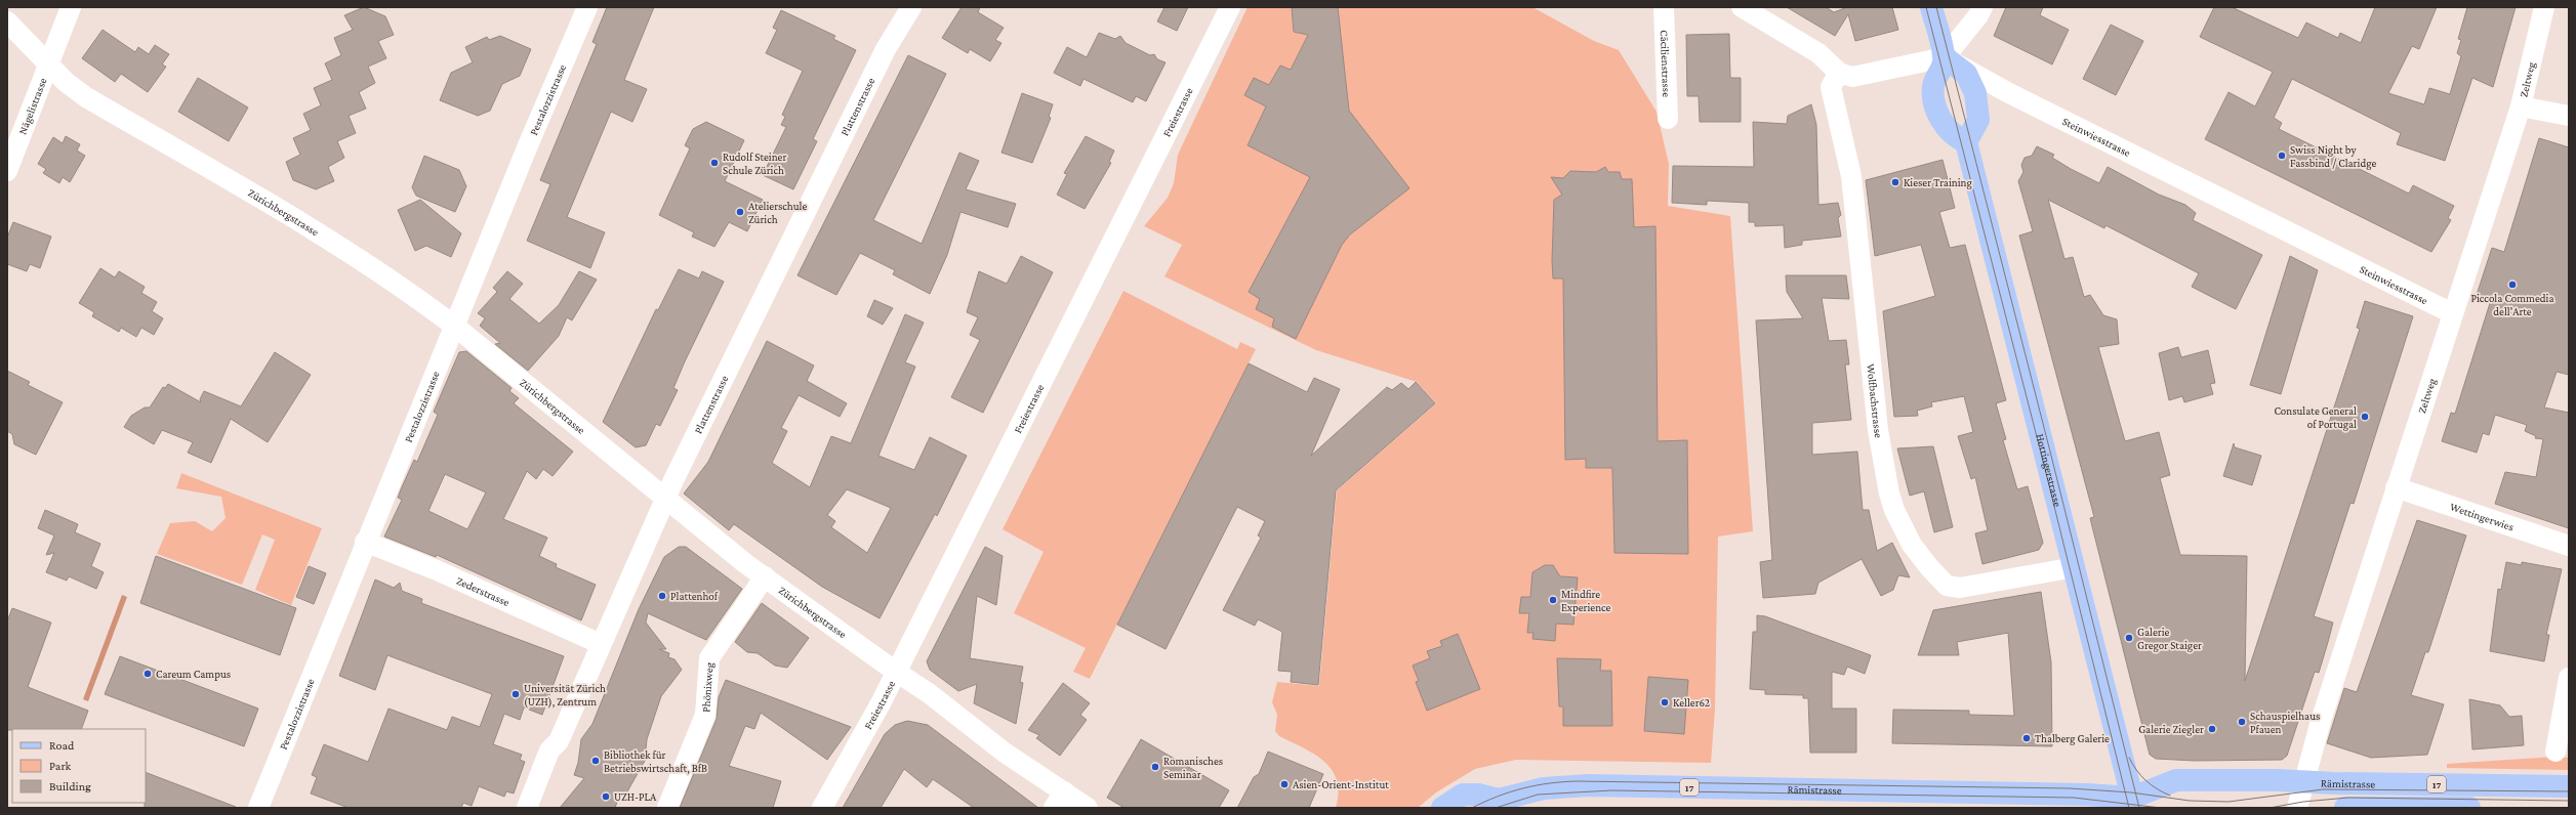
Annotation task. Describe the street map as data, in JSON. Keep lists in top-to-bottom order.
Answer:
{
  "streets": {
    "main road": ["Hottingerstrasse", "Rämistrasse", "17"],
    "street": [
      "Cäcilienstrasse",
      "Zeltweg",
      "Pestalozzistrasse",
      "Nägelistrasse",
      "Plattenstrasse",
      "Freiestrasse",
      "Steinwiesstrasse",
      "Zürichbergstrasse",
      "Wolfbachstrasse",
      "Wettingerwies",
      "Zederstrasse",
      "Phönixweg"
    ]
  },
  "crossings": [
    ["Zeltweg", "Steinwiesstrasse"],
    ["Zeltweg", "Wettingerwies"],
    ["Zeltweg", "Rämistrasse"],
    ["Pestalozzistrasse", "Zürichbergstrasse"],
    ["Pestalozzistrasse", "Zederstrasse"],
    ["Nägelistrasse", "Zürichbergstrasse"],
    ["Plattenstrasse", "Zürichbergstrasse"],
    ["Plattenstrasse", "Zederstrasse"],
    ["Freiestrasse", "Zürichbergstrasse"],
    ["Zürichbergstrasse", "Phönixweg"],
    ["Wolfbachstrasse", "Hottingerstrasse"],
    ["Hottingerstrasse", "Rämistrasse"]
  ],
  "places": [
    "Swiss Night by Fassbind / Claridge",
    "Rudolf Steiner Schule Zürich",
    "Kieser Training",
    "Atelierschule Zürich",
    "Piccola Commedia dell'Arte",
    "Consulate General of Portugal",
    "Plattenhof",
    "Mindfire Experience",
    "Galerie Gregor Staiger",
    "Careum Campus",
    "Universität Zürich (UZH), Zentrum",
    "Keller62",
    "Schauspielhaus Pfauen",
    "Galerie Ziegler",
    "Thalberg Galerie",
    "Bibliothek für Betriebswirtschaft, BfB",
    "Romanisches Seminar",
    "Asien-Orient-Institut",
    "UZH-PLA"
  ],
  "legend": ["Road", "Park", "Building"]
}
